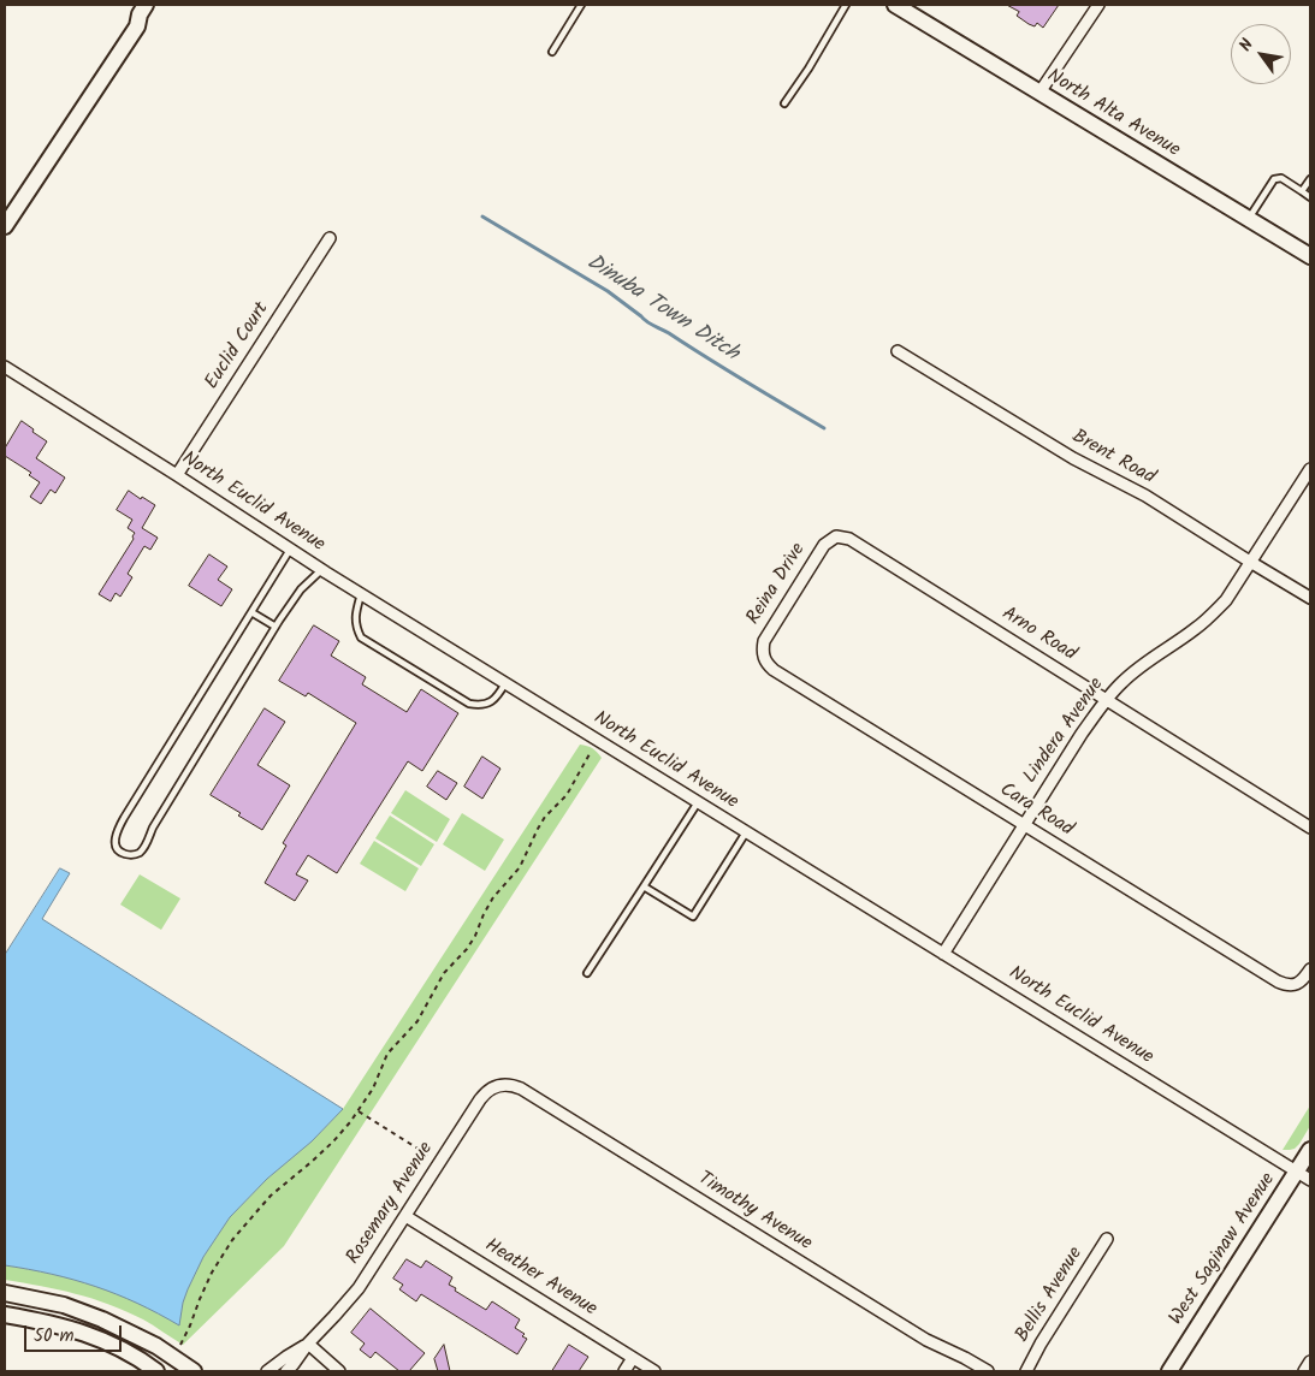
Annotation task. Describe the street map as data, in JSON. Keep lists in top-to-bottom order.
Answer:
{
  "streets": {
    "street": [
      "North Alta Avenue",
      "Euclid Court",
      "Brent Road",
      "North Euclid Avenue",
      "Reina Drive",
      "Arno Road",
      "Lindera Avenue",
      "Cara Road",
      "Rosemary Avenue",
      "Timothy Avenue",
      "West Saginaw Avenue",
      "Heather Avenue",
      "Bellis Avenue"
    ]
  },
  "crossings": [
    ["Euclid Court", "North Euclid Avenue"],
    ["Brent Road", "Lindera Avenue"],
    ["North Euclid Avenue", "Lindera Avenue"],
    ["North Euclid Avenue", "West Saginaw Avenue"],
    ["Reina Drive", "Arno Road"],
    ["Reina Drive", "Cara Road"],
    ["Arno Road", "Lindera Avenue"],
    ["Lindera Avenue", "Cara Road"],
    ["Rosemary Avenue", "Timothy Avenue"],
    ["Rosemary Avenue", "Heather Avenue"]
  ],
  "water": ["Dinuba Town Ditch"],
  "scale_bar": "50 m",
  "north": "top left"
}
